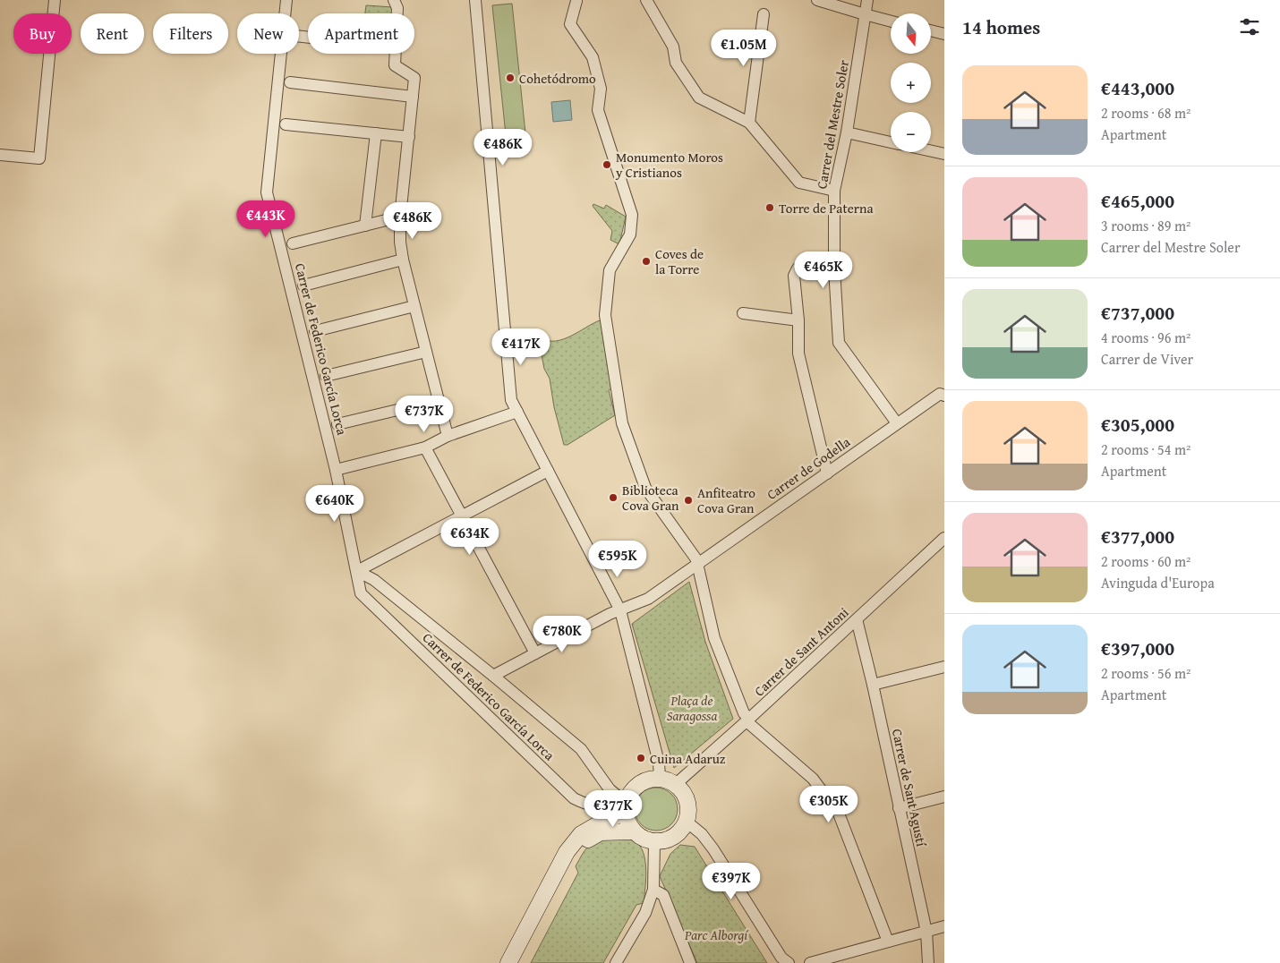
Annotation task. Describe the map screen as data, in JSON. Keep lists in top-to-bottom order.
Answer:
{
  "streets": {
    "street": [
      "Carrer del Mestre Soler",
      "Carrer de Federico García Lorca",
      "Carrer de Godella",
      "Carrer de Sant Antoni",
      "Carrer de Sant Agustí"
    ]
  },
  "crossings": [
    ["Carrer del Mestre Soler", "Carrer de Godella"],
    ["Carrer de Federico García Lorca", "Carrer de Godella"],
    ["Carrer de Federico García Lorca", "Carrer de Sant Antoni"],
    ["Carrer de Sant Antoni", "Carrer de Sant Agustí"]
  ],
  "parks": ["Plaça de Saragossa", "Parc Alborgí"],
  "places": [
    "Cohetódromo",
    "Monumento Moros y Cristianos",
    "Torre de Paterna",
    "Coves de la Torre",
    "Biblioteca Cova Gran",
    "Anfiteatro Cova Gran",
    "Cuina Adaruz"
  ],
  "north": "bottom",
  "page": {
    "heading": "14 homes",
    "map_buttons": ["+", "−"],
    "chip": [
      "Buy",
      "Rent",
      "Filters",
      "New",
      "Apartment"
    ],
    "price": [
      "€1.05M",
      "€486K",
      "€443K",
      "€486K",
      "€465K",
      "€417K",
      "€737K",
      "€640K",
      "€634K",
      "€595K",
      "€780K",
      "€305K",
      "€377K",
      "€397K"
    ],
    "list": [
      {
        "name": "€443,000",
        "note": "2 rooms · 68 m² · Apartment"
      },
      {
        "name": "€465,000",
        "note": "3 rooms · 89 m² · Carrer del Mestre Soler"
      },
      {
        "name": "€737,000",
        "note": "4 rooms · 96 m² · Carrer de Viver"
      },
      {
        "name": "€305,000",
        "note": "2 rooms · 54 m² · Apartment"
      },
      {
        "name": "€377,000",
        "note": "2 rooms · 60 m² · Avinguda d'Europa"
      },
      {
        "name": "€397,000",
        "note": "2 rooms · 56 m² · Apartment"
      }
    ]
  }
}
